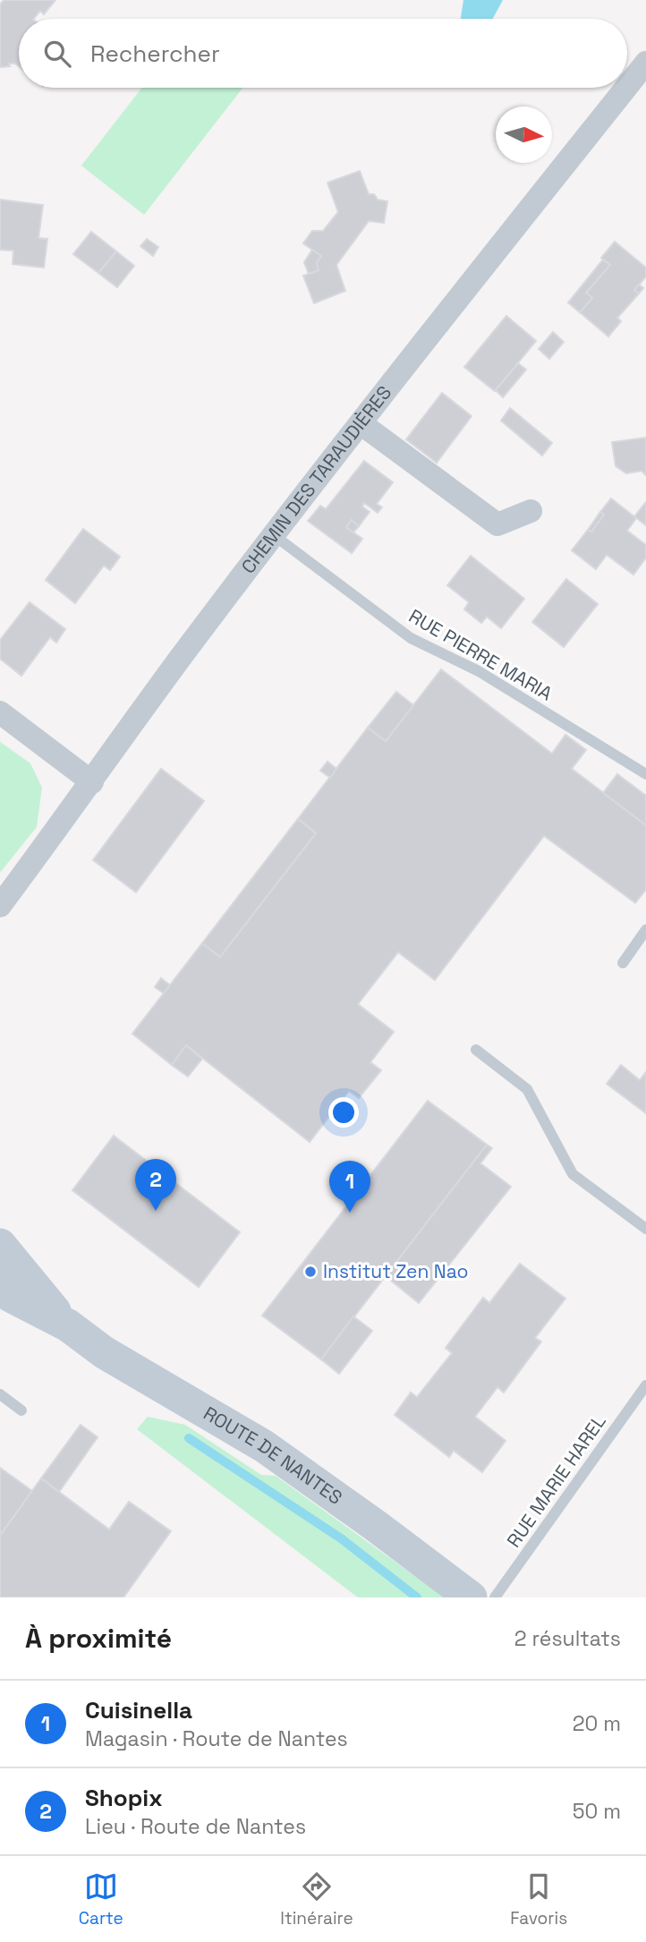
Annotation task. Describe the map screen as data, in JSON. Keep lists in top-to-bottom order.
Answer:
{
  "streets": {
    "main road": ["ROUTE DE NANTES"],
    "street": ["CHEMIN DES TARAUDIÈRES"],
    "lane": ["RUE PIERRE MARIA", "RUE MARIE HAREL"]
  },
  "crossings": [
    ["CHEMIN DES TARAUDIÈRES", "RUE PIERRE MARIA"]
  ],
  "places": ["Institut Zen Nao"],
  "north": "right",
  "page": {
    "search": "Rechercher",
    "pins": ["2", "1"],
    "heading": ["À proximité", "2 résultats"],
    "list": [
      {
        "mark": "1",
        "name": "Cuisinella",
        "note": "Magasin · Route de Nantes",
        "value": "20 m"
      },
      {
        "mark": "2",
        "name": "Shopix",
        "note": "Lieu · Route de Nantes",
        "value": "50 m"
      }
    ],
    "nav": ["Carte", "Itinéraire", "Favoris"]
  }
}
